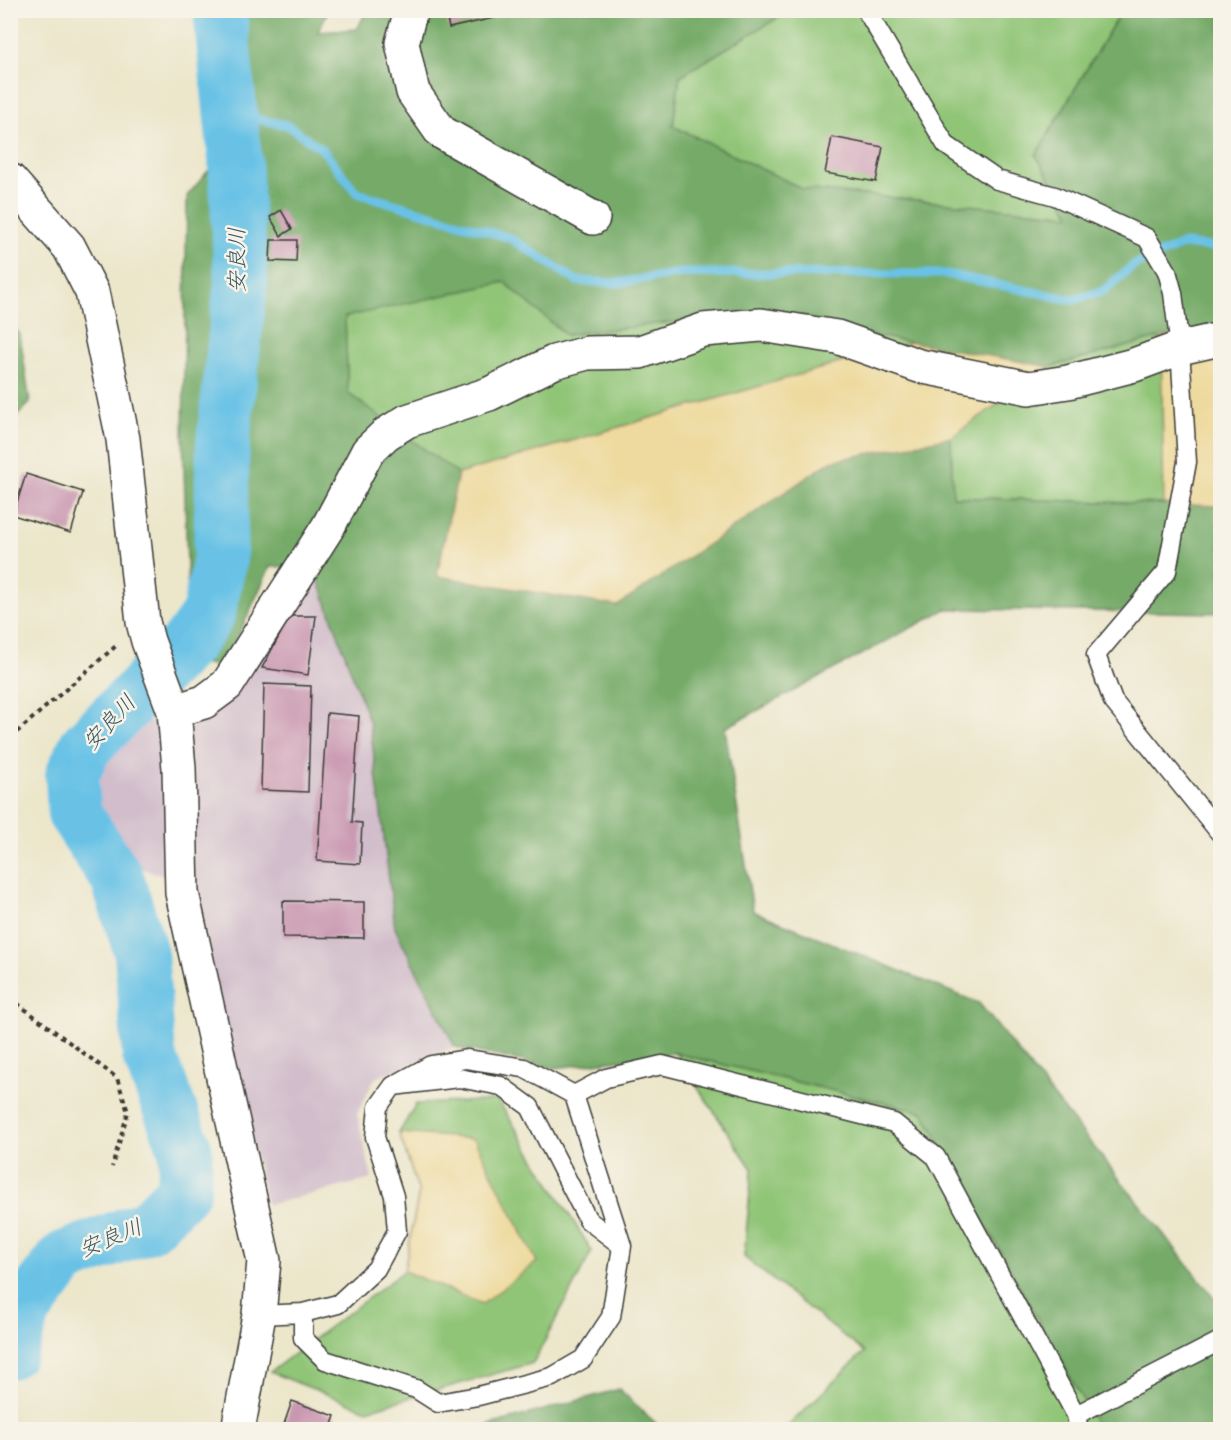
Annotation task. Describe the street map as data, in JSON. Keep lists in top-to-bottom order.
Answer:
{
  "water": ["安良川"]
}
